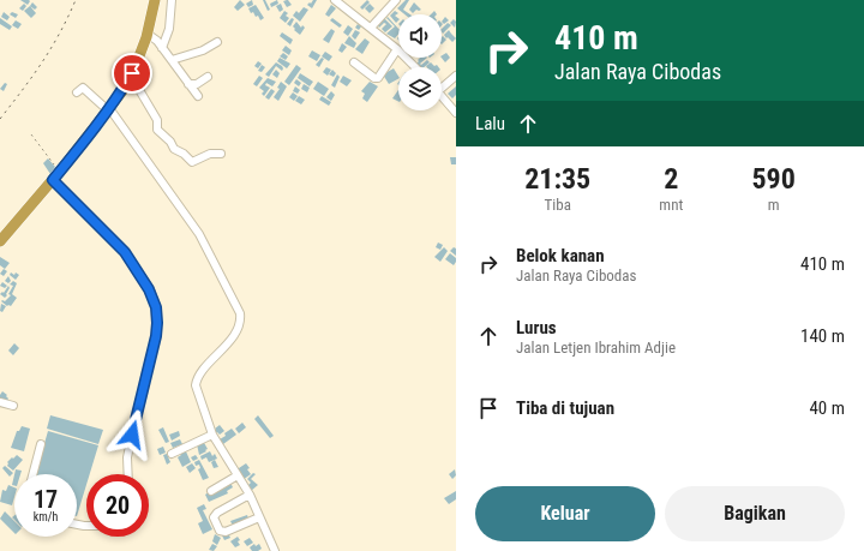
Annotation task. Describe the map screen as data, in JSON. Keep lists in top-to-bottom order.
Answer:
{
  "page": {
    "turn": ["410 m", "Jalan Raya Cibodas"],
    "then": "Lalu",
    "eta": [
      "21:35",
      "Tiba",
      "2",
      "mnt",
      "590",
      "m"
    ],
    "list": [
      {
        "name": "Belok kanan",
        "note": "Jalan Raya Cibodas",
        "value": "410 m"
      },
      {
        "name": "Lurus",
        "note": "Jalan Letjen Ibrahim Adjie",
        "value": "140 m"
      },
      {
        "name": "Tiba di tujuan",
        "value": "40 m"
      }
    ],
    "speed": "17 km/h",
    "limit": "20",
    "buttons": ["Keluar", "Bagikan"]
  }
}
